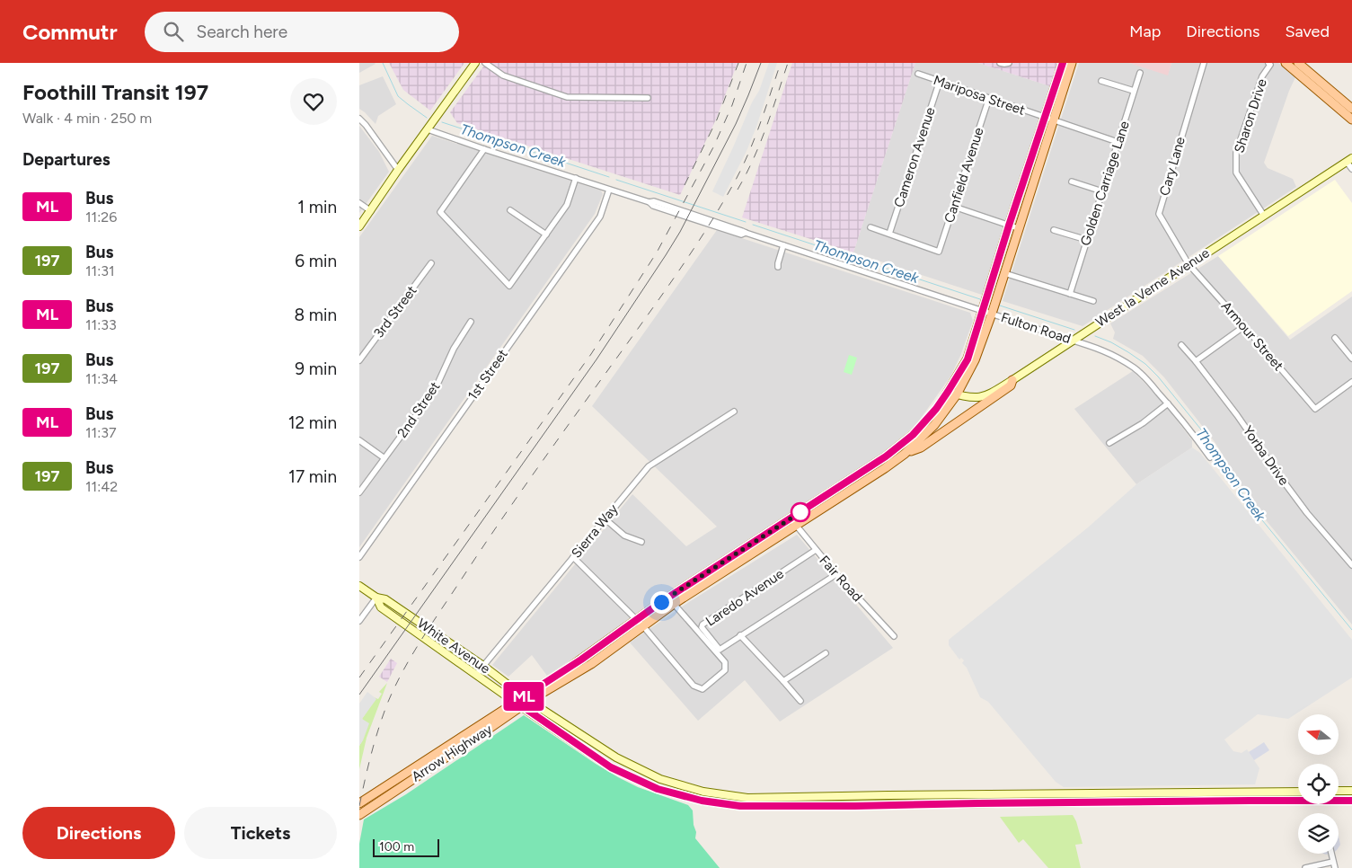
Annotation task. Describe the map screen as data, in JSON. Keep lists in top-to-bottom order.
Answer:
{
  "streets": {
    "main road": ["West la Verne Avenue", "White Avenue", "Arrow Highway"],
    "street": [
      "Mariposa Street",
      "Sharon Drive",
      "Cameron Avenue",
      "Cary Lane",
      "Canfield Avenue",
      "Golden Carriage Lane",
      "3rd Street",
      "Fulton Road",
      "Armour Street",
      "1st Street",
      "2nd Street",
      "Yorba Drive",
      "Sierra Way",
      "Fair Road",
      "Laredo Avenue"
    ]
  },
  "crossings": [
    ["Mariposa Street", "Cameron Avenue"],
    ["Mariposa Street", "Canfield Avenue"],
    ["Mariposa Street", "Golden Carriage Lane"],
    ["Mariposa Street", "Arrow Highway"],
    ["Sharon Drive", "West la Verne Avenue"],
    ["Cameron Avenue", "Canfield Avenue"],
    ["Cary Lane", "West la Verne Avenue"],
    ["Cary Lane", "Armour Street"],
    ["West la Verne Avenue", "Fulton Road"],
    ["West la Verne Avenue", "Armour Street"],
    ["West la Verne Avenue", "Arrow Highway"],
    ["Fulton Road", "1st Street"],
    ["Fulton Road", "Arrow Highway"],
    ["Sierra Way", "White Avenue"],
    ["Fair Road", "Laredo Avenue"],
    ["Fair Road", "Arrow Highway"],
    ["White Avenue", "Arrow Highway"]
  ],
  "water": ["Thompson Creek"],
  "lines": ["bus line ML"],
  "scale_bar": "100 m",
  "north": "left",
  "page": {
    "header": "Commutr",
    "search": "Search here",
    "nav": ["Map", "Directions", "Saved"],
    "heading": [
      ["Foothill Transit 197", "Walk · 4 min · 250 m"],
      "Departures"
    ],
    "on_map": "ML",
    "list": [
      {
        "mark": "ML",
        "name": "Bus",
        "note": "11:26",
        "value": "1 min"
      },
      {
        "mark": "197",
        "name": "Bus",
        "note": "11:31",
        "value": "6 min"
      },
      {
        "mark": "ML",
        "name": "Bus",
        "note": "11:33",
        "value": "8 min"
      },
      {
        "mark": "197",
        "name": "Bus",
        "note": "11:34",
        "value": "9 min"
      },
      {
        "mark": "ML",
        "name": "Bus",
        "note": "11:37",
        "value": "12 min"
      },
      {
        "mark": "197",
        "name": "Bus",
        "note": "11:42",
        "value": "17 min"
      }
    ],
    "buttons": ["Directions", "Tickets"],
    "scale": "100 m"
  }
}
